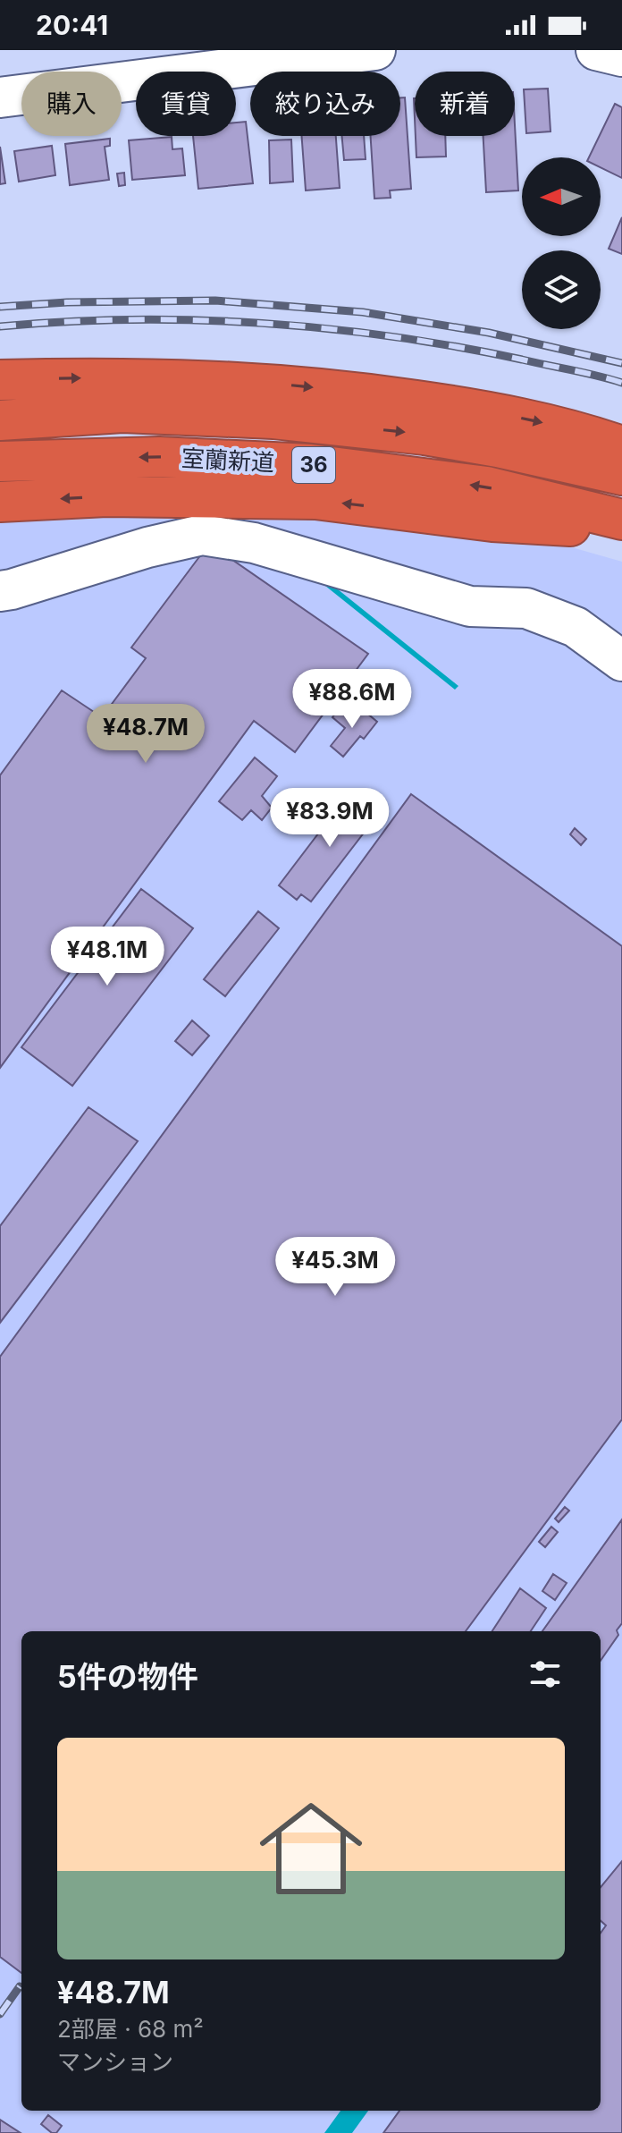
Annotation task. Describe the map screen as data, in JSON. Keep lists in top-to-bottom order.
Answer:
{
  "streets": {
    "highway": ["室蘭新道", "36"]
  },
  "north": "left",
  "page": {
    "status": "20:41",
    "chip": [
      "購入",
      "賃貸",
      "絞り込み",
      "新着"
    ],
    "price": [
      "¥88.6M",
      "¥48.7M",
      "¥83.9M",
      "¥48.1M",
      "¥45.3M"
    ],
    "heading": "5件の物件",
    "list": [
      {
        "name": "¥48.7M",
        "note": "2部屋 · 68 m² · マンション"
      }
    ]
  }
}
